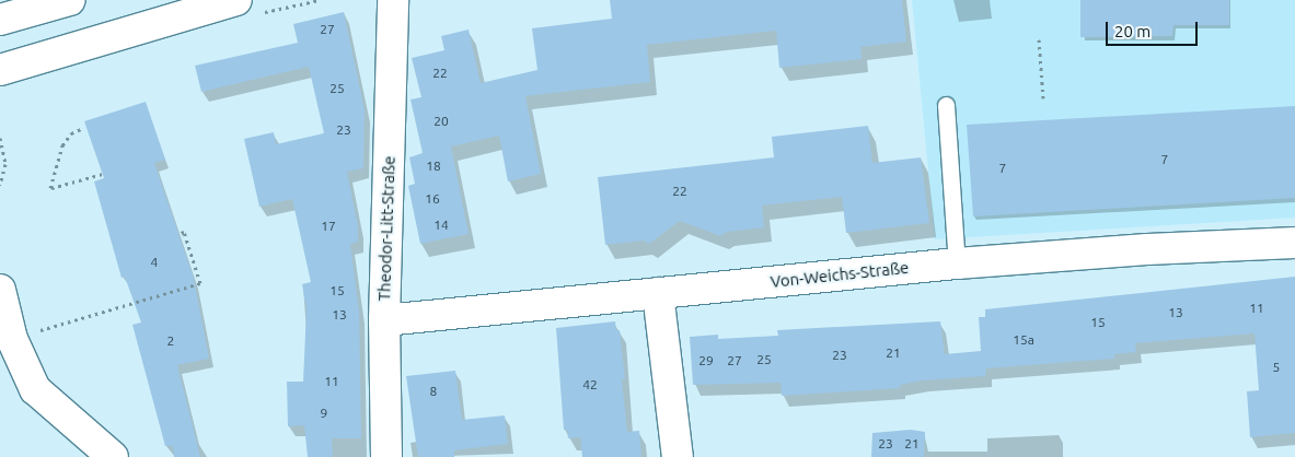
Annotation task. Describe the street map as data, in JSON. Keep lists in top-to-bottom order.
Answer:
{
  "streets": {
    "street": ["Theodor-Litt-Straße", "Von-Weichs-Straße"]
  },
  "crossings": [
    ["Theodor-Litt-Straße", "Von-Weichs-Straße"]
  ],
  "house_numbers": [
    "27",
    "22",
    "25",
    "20",
    "23",
    "7",
    "18",
    "7",
    "22",
    "16",
    "14",
    "17",
    "4",
    "15",
    "11",
    "13",
    "13",
    "15",
    "15a",
    "2",
    "21",
    "23",
    "25",
    "29",
    "27",
    "5",
    "11",
    "42",
    "8",
    "9",
    "23",
    "21"
  ],
  "scale_bar": "20 m"
}
